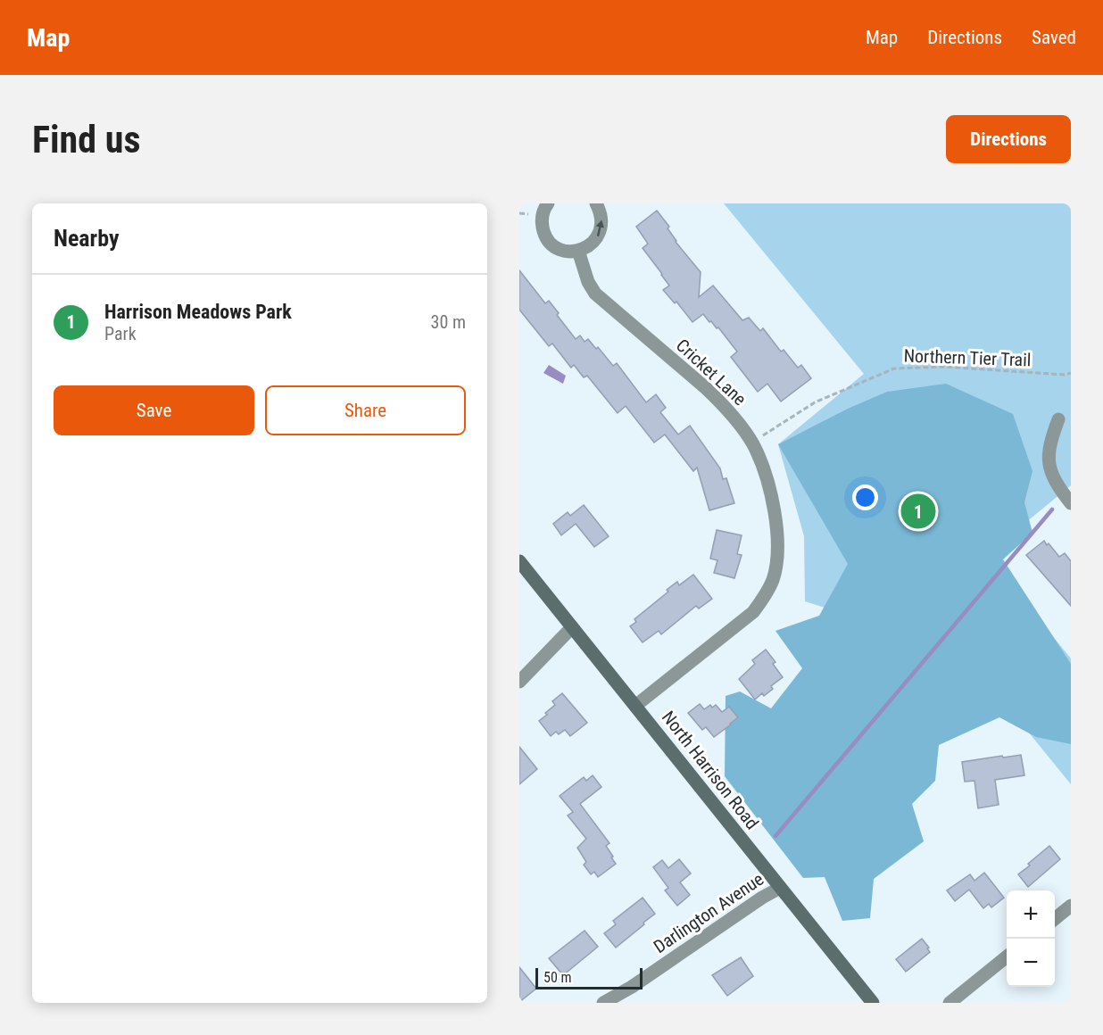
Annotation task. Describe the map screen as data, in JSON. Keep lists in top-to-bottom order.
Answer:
{
  "streets": {
    "street": ["Cricket Lane", "North Harrison Road", "Darlington Avenue"],
    "path": ["Northern Tier Trail"]
  },
  "crossings": [
    ["Northern Tier Trail", "Cricket Lane"],
    ["Cricket Lane", "North Harrison Road"],
    ["North Harrison Road", "Darlington Avenue"]
  ],
  "scale_bar": "50 m",
  "page": {
    "header": "Map",
    "nav": ["Map", "Directions", "Saved"],
    "buttons": [
      "Directions",
      ["Save", "Share"]
    ],
    "title": "Find us",
    "heading": "Nearby",
    "list": [
      {
        "mark": "1",
        "name": "Harrison Meadows Park",
        "note": "Park",
        "value": "30 m"
      }
    ],
    "pins": "1",
    "map_buttons": ["+", "−"],
    "scale": "50 m"
  }
}
